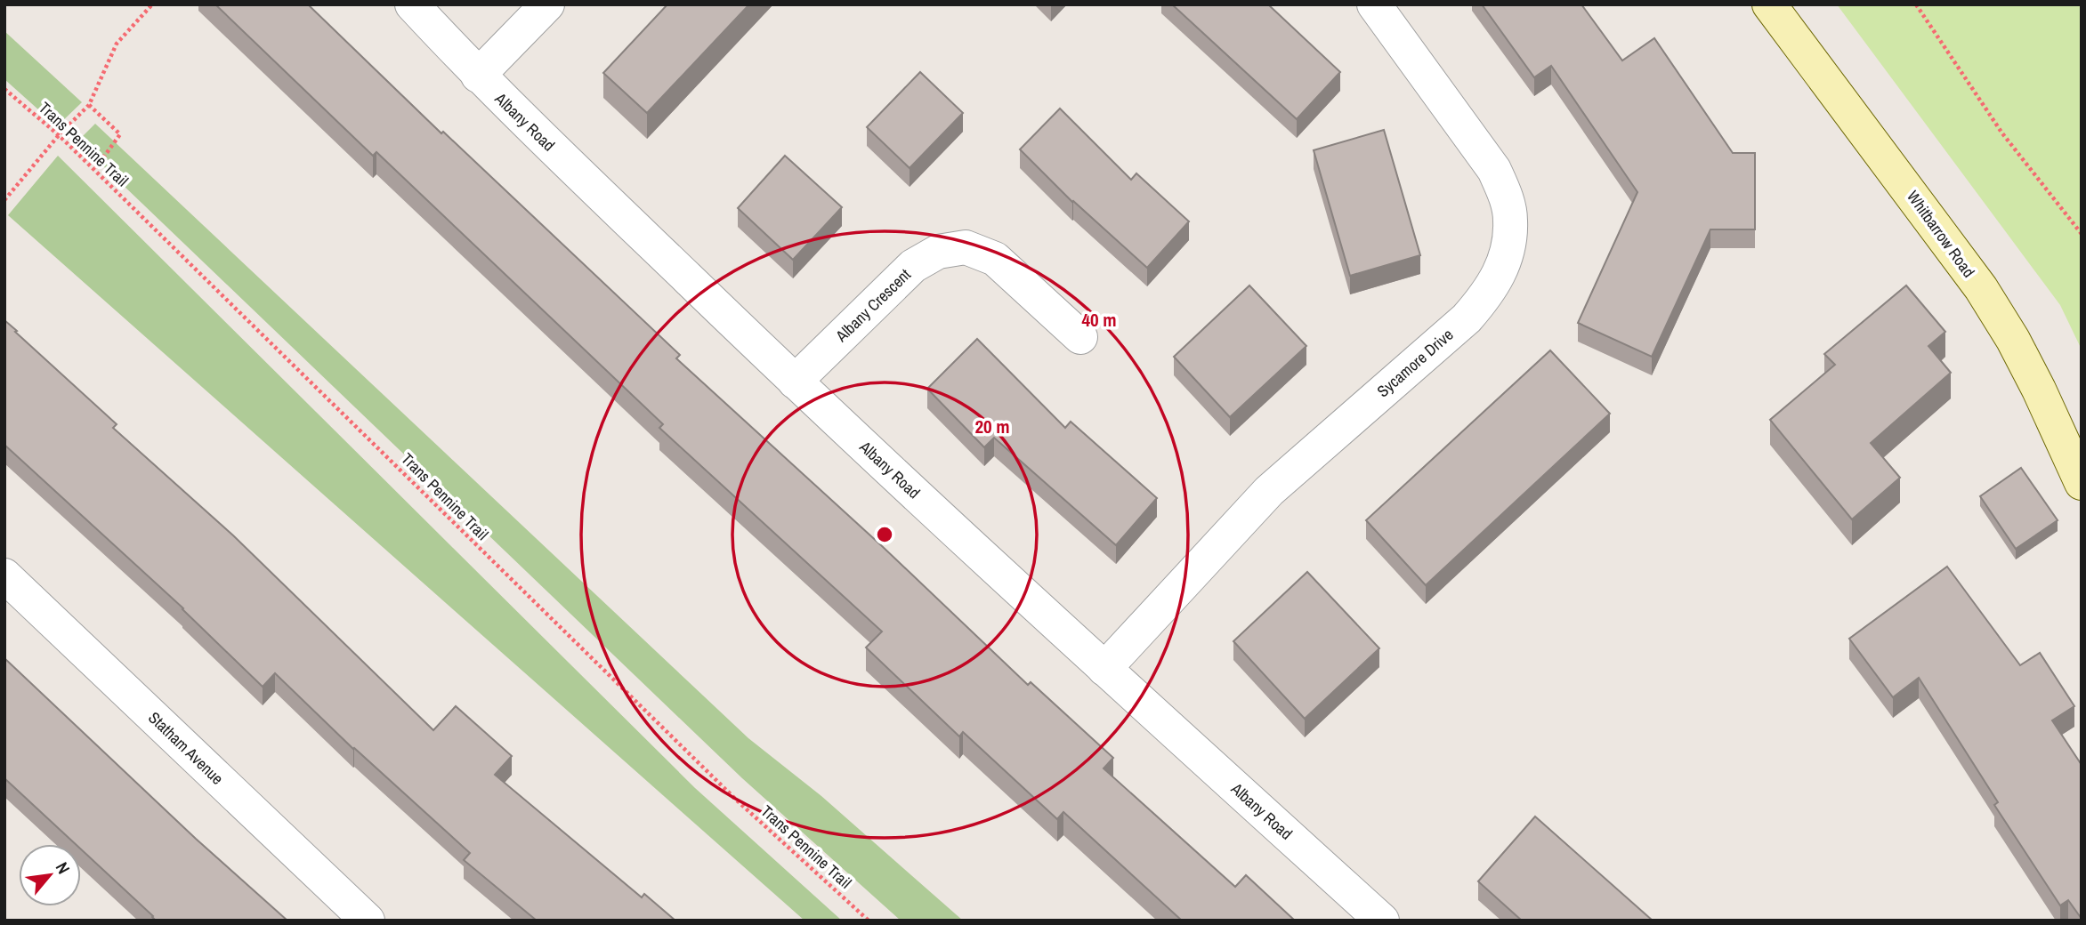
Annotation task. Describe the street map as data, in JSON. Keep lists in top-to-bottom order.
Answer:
{
  "streets": {
    "street": [
      "Albany Road",
      "Whitbarrow Road",
      "Albany Crescent",
      "Sycamore Drive",
      "Statham Avenue"
    ],
    "path": ["Trans Pennine Trail"]
  },
  "crossings": [
    ["Albany Road", "Albany Crescent"],
    ["Albany Road", "Sycamore Drive"]
  ],
  "north": "top right",
  "rings": ["40 m", "20 m"]
}
